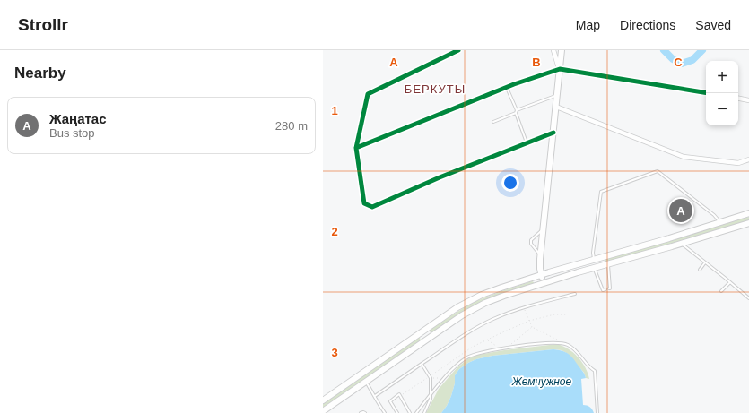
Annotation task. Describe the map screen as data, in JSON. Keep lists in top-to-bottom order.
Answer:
{
  "districts": ["БЕРКУТЫ"],
  "water": ["Жемчужное"],
  "page": {
    "header": "Strollr",
    "nav": ["Map", "Directions", "Saved"],
    "heading": "Nearby",
    "map_buttons": ["+", "−"],
    "list": [
      {
        "mark": "A",
        "name": "Жаңатас",
        "note": "Bus stop",
        "value": "280 m"
      }
    ],
    "pins": "A"
  },
  "grid": {
    "columns": ["A", "B", "C"],
    "rows": ["1", "2", "3"]
  }
}
